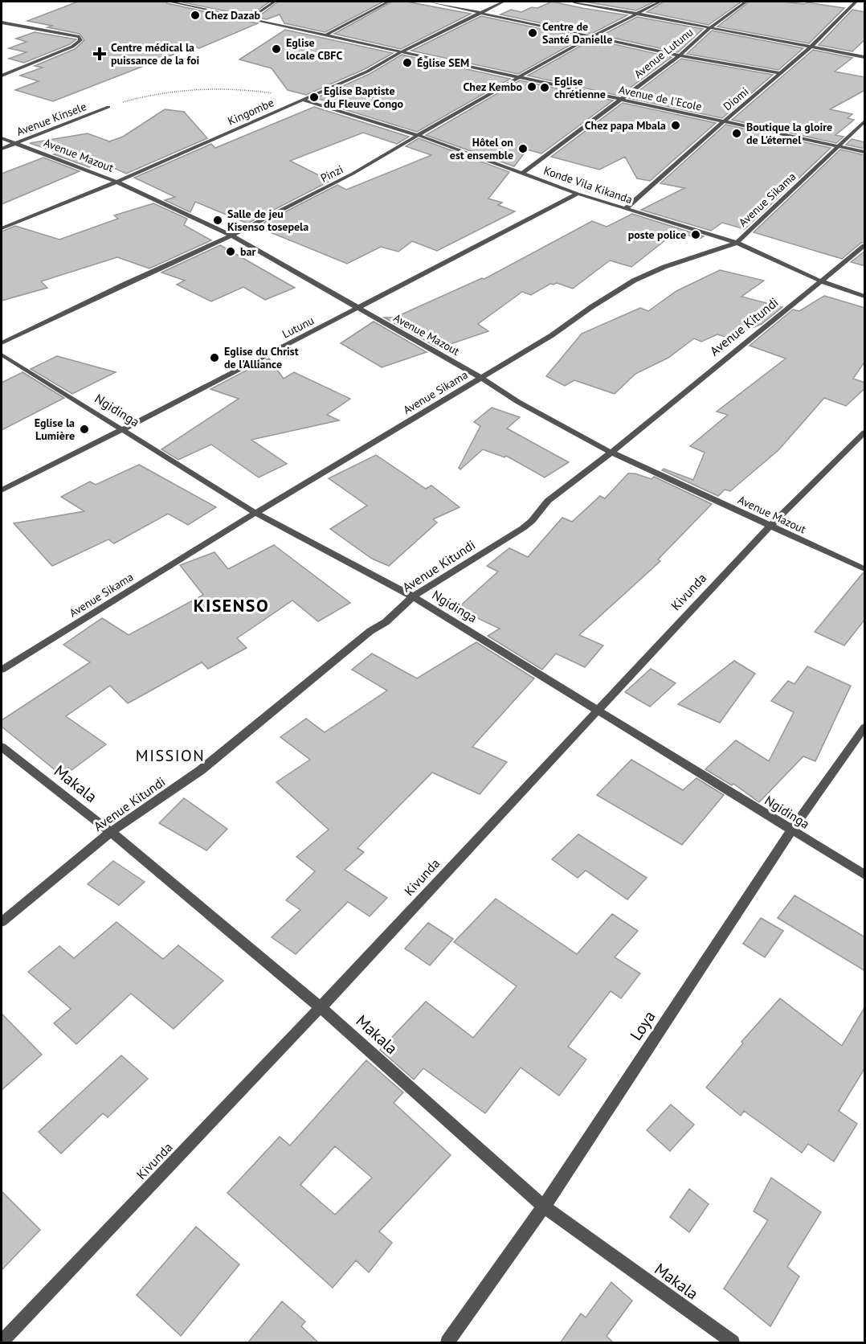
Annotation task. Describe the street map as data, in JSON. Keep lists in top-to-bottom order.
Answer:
{
  "streets": {
    "street": [
      "Avenue Lutunu",
      "Avenue de l'Ecole",
      "Diomi",
      "Kingombe",
      "Avenue Kinsele",
      "Avenue Mazout",
      "Pinzi",
      "Konde Vila Kikanda",
      "Avenue Sikama",
      "Avenue Kitundi",
      "Lutunu",
      "Ngidinga",
      "Kivunda",
      "Makala",
      "Loya"
    ]
  },
  "crossings": [
    ["Avenue Lutunu", "Avenue de l'Ecole"],
    ["Avenue Lutunu", "Konde Vila Kikanda"],
    ["Avenue de l'Ecole", "Diomi"],
    ["Avenue de l'Ecole", "Kingombe"],
    ["Avenue de l'Ecole", "Pinzi"],
    ["Avenue de l'Ecole", "Avenue Sikama"],
    ["Diomi", "Konde Vila Kikanda"],
    ["Kingombe", "Avenue Mazout"],
    ["Kingombe", "Konde Vila Kikanda"],
    ["Avenue Kinsele", "Avenue Mazout"],
    ["Avenue Mazout", "Pinzi"],
    ["Avenue Mazout", "Avenue Sikama"],
    ["Avenue Mazout", "Avenue Kitundi"],
    ["Avenue Mazout", "Lutunu"],
    ["Avenue Mazout", "Kivunda"],
    ["Pinzi", "Konde Vila Kikanda"],
    ["Konde Vila Kikanda", "Avenue Sikama"],
    ["Konde Vila Kikanda", "Avenue Kitundi"],
    ["Konde Vila Kikanda", "Lutunu"],
    ["Avenue Sikama", "Ngidinga"],
    ["Avenue Kitundi", "Ngidinga"],
    ["Avenue Kitundi", "Makala"],
    ["Lutunu", "Ngidinga"],
    ["Ngidinga", "Kivunda"],
    ["Ngidinga", "Loya"],
    ["Kivunda", "Makala"],
    ["Makala", "Loya"]
  ],
  "districts": ["KISENSO", "MISSION"],
  "places": {
    "other": [
      "Chez Dazab",
      "Centre de Santé Danielle",
      "Eglise locale CBFC",
      "Église SEM",
      "Chez Kembo",
      "Eglise chrétienne",
      "Eglise Baptiste du Fleuve Congo",
      "Chez papa Mbala",
      "Boutique la gloire de L'éternel",
      "Hôtel on est ensemble",
      "Salle de jeu Kisenso tosepela",
      "poste police",
      "bar",
      "Eglise du Christ de l'Alliance",
      "Eglise la Lumière"
    ],
    "health": ["Centre médical la puissance de la foi"]
  }
}
